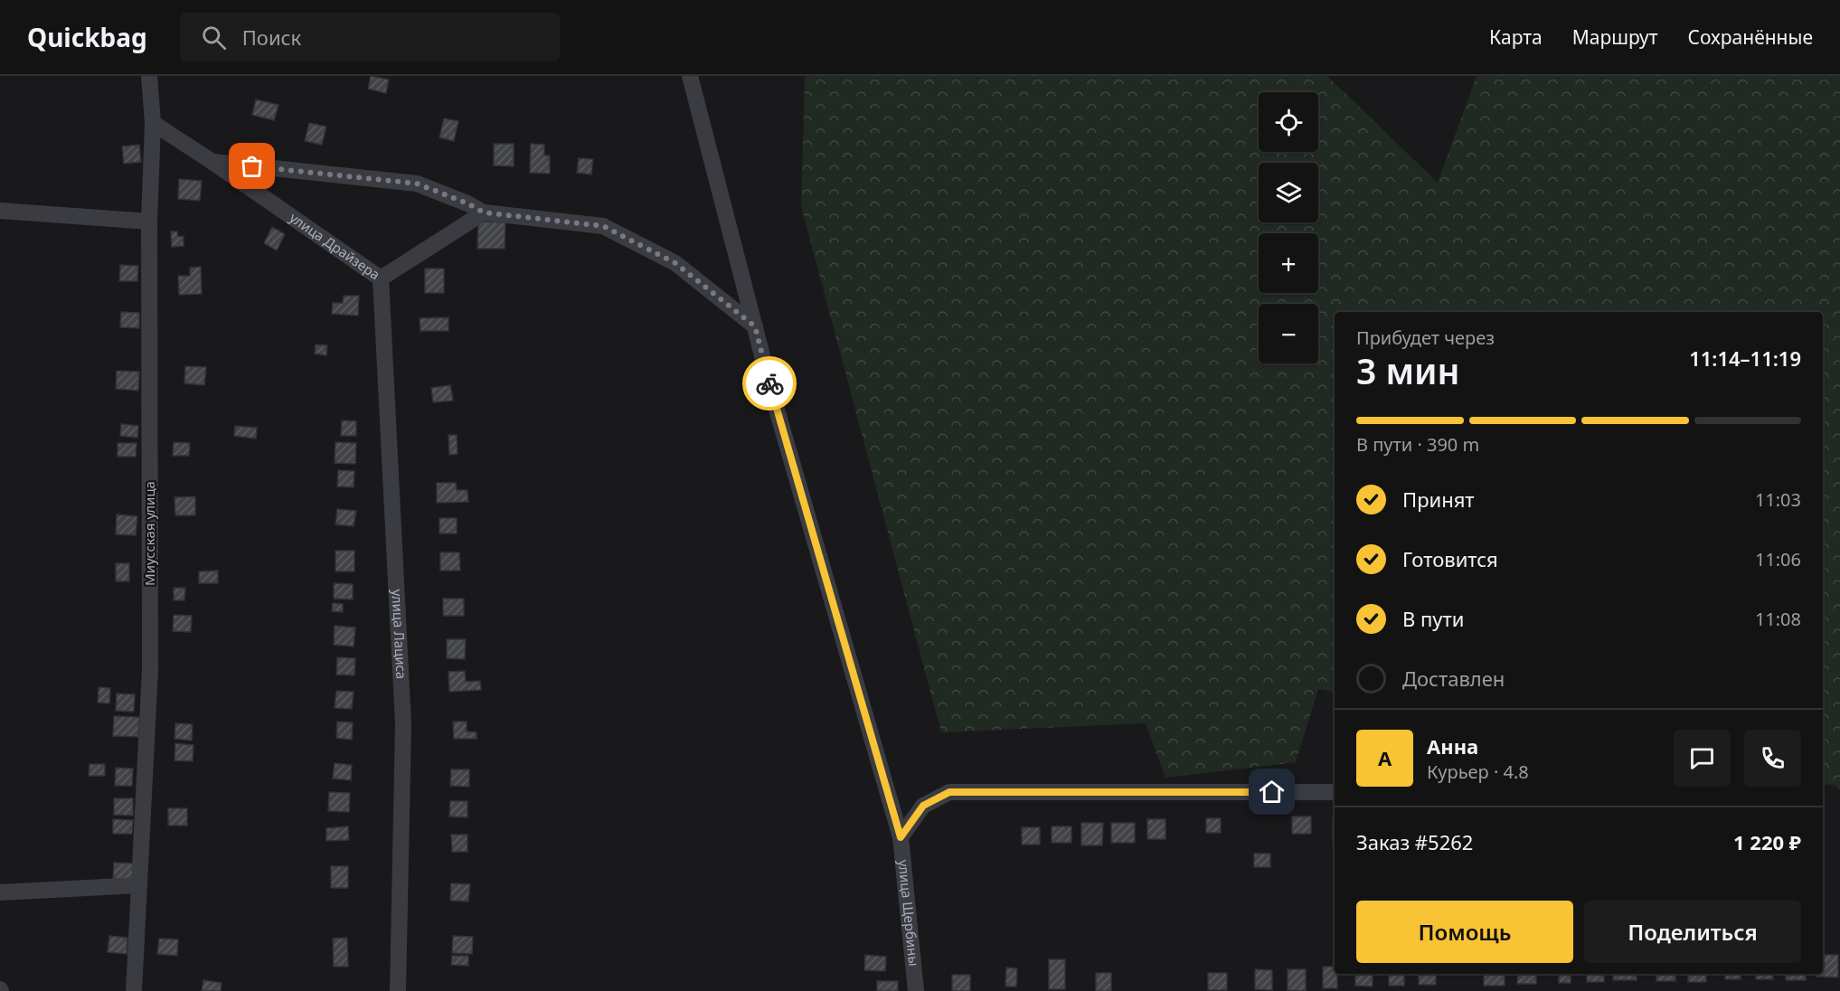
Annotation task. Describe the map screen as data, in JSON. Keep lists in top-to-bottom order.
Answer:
{
  "streets": {
    "street": [
      "улица Драйзера",
      "Миусская улица",
      "улица Лациса",
      "улица Щербины"
    ]
  },
  "crossings": [
    ["улица Драйзера", "Миусская улица"],
    ["улица Драйзера", "улица Лациса"]
  ],
  "page": {
    "header": "Quickbag",
    "search": "Поиск",
    "nav": ["Карта", "Маршрут", "Сохранённые"],
    "map_buttons": ["+", "−"],
    "heading": ["3 мин", "Прибудет через", "11:14–11:19"],
    "panel": [
      "Анна",
      "Курьер · 4.8",
      "Заказ #5262",
      "1 220 ₽"
    ],
    "bar": "В пути · 390 m",
    "list": [
      ["Принят", "11:03"],
      ["Готовится", "11:06"],
      ["В пути", "11:08"],
      "Доставлен"
    ],
    "round": "А",
    "buttons": ["Помощь", "Поделиться"]
  }
}
